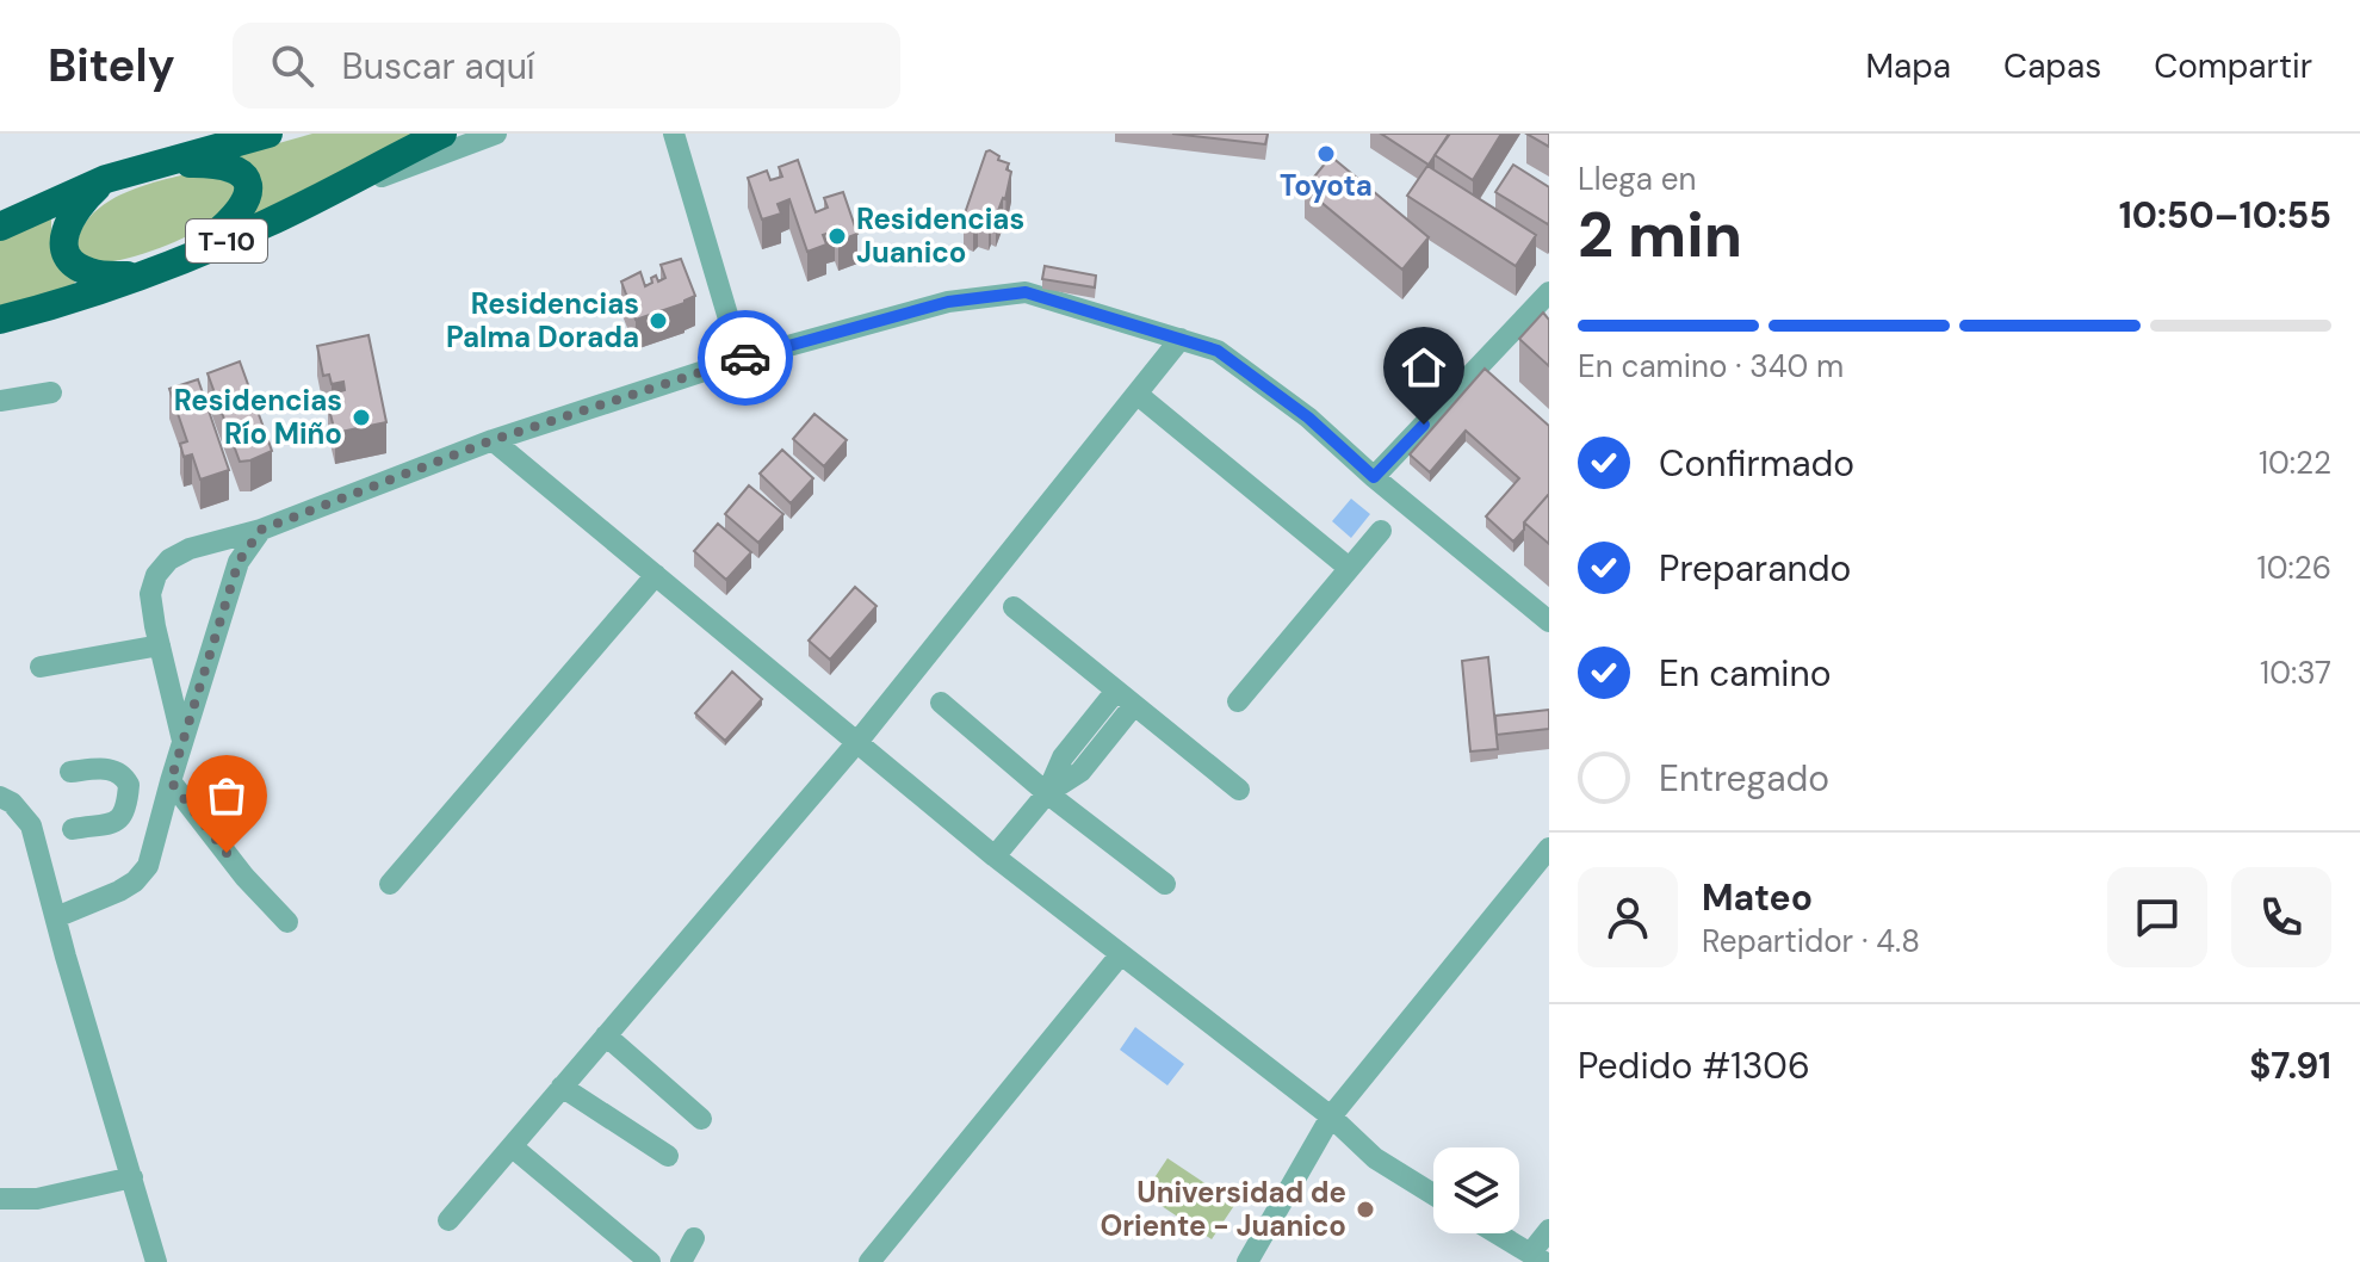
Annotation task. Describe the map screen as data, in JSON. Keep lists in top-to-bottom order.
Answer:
{
  "streets": {
    "highway": ["T-10"]
  },
  "places": [
    "Toyota",
    "Residencias Juanico",
    "Residencias Palma Dorada",
    "Residencias Río Miño",
    "Universidad de Oriente - Juanico"
  ],
  "page": {
    "header": "Bitely",
    "search": "Buscar aquí",
    "nav": ["Mapa", "Capas", "Compartir"],
    "heading": ["2 min", "Llega en", "10:50–10:55"],
    "panel": [
      "Mateo",
      "Repartidor · 4.8",
      "Pedido #1306",
      "$7.91"
    ],
    "bar": "En camino · 340 m",
    "list": [
      ["Confirmado", "10:22"],
      ["Preparando", "10:26"],
      ["En camino", "10:37"],
      "Entregado"
    ]
  }
}
